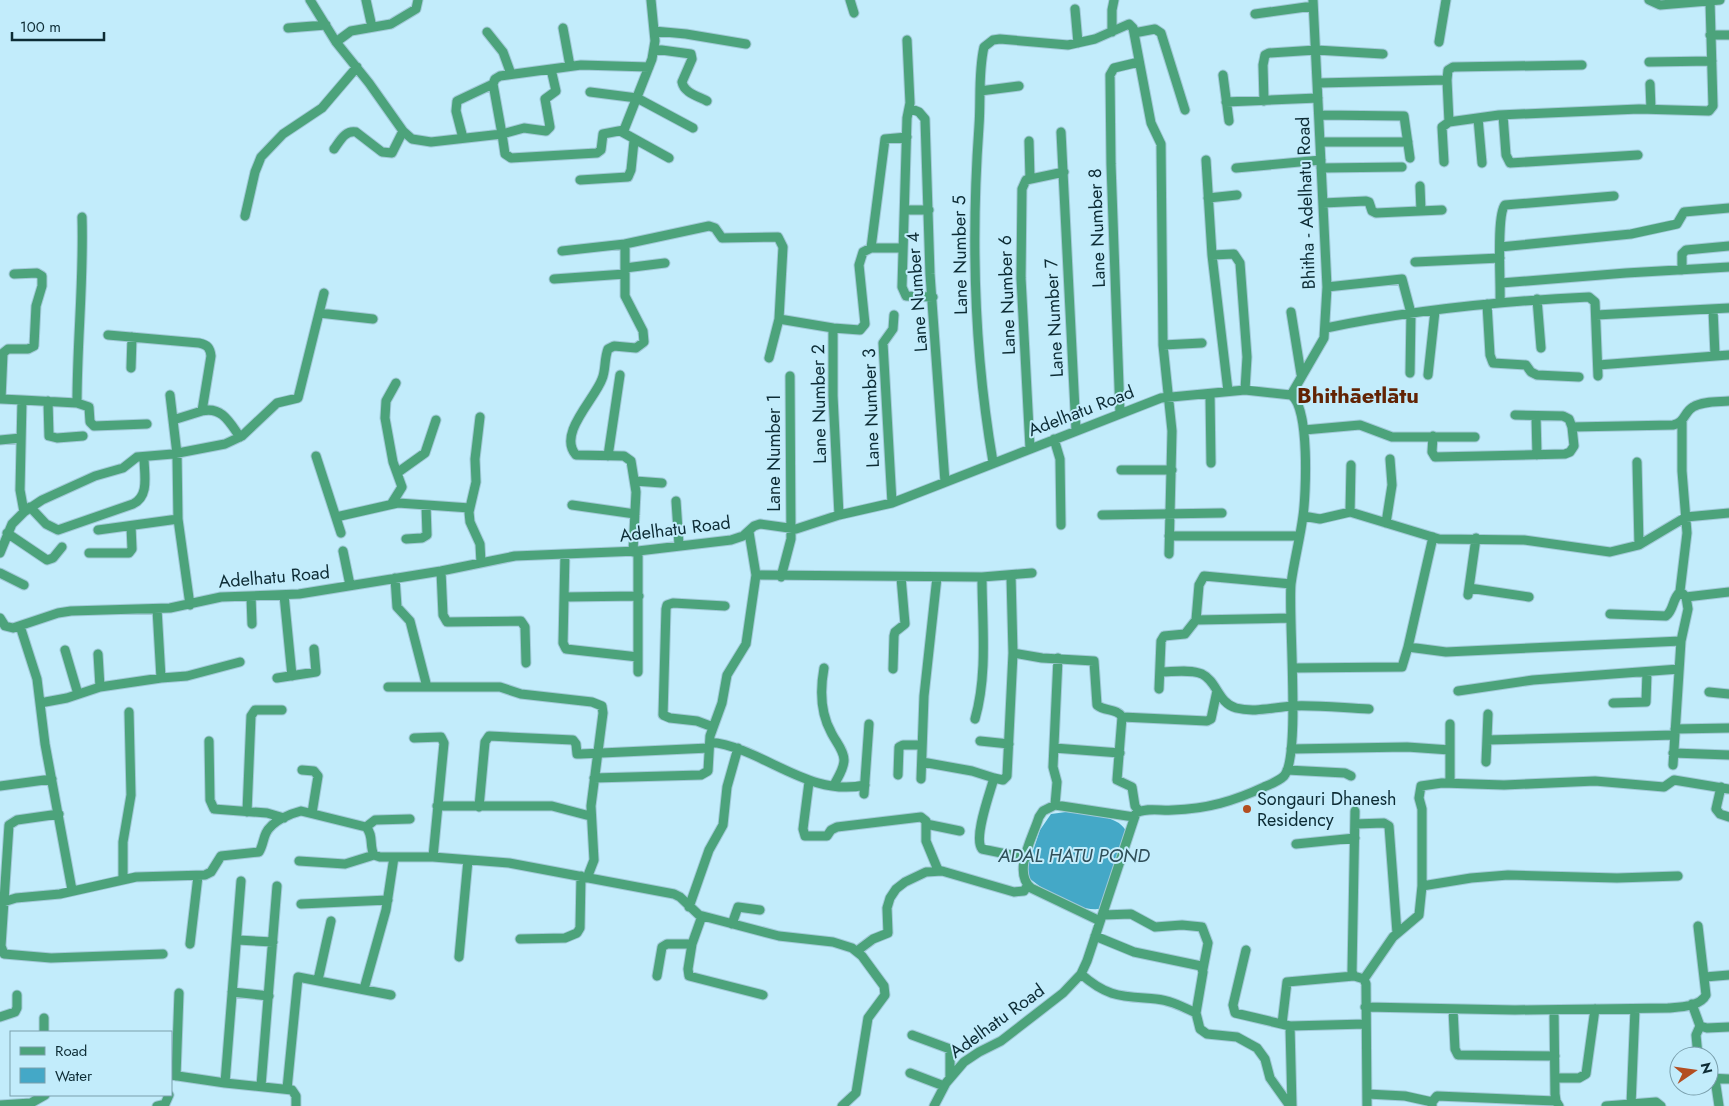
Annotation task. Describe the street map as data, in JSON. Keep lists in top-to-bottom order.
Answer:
{
  "streets": {
    "street": [
      "Bhitha - Adelhatu Road",
      "Lane Number 8",
      "Lane Number 5",
      "Lane Number 4",
      "Lane Number 6",
      "Lane Number 7",
      "Lane Number 2",
      "Lane Number 3",
      "Adelhatu Road",
      "Lane Number 1"
    ]
  },
  "crossings": [
    ["Bhitha - Adelhatu Road", "Adelhatu Road"],
    ["Lane Number 8", "Adelhatu Road"],
    ["Lane Number 5", "Adelhatu Road"],
    ["Lane Number 4", "Adelhatu Road"],
    ["Lane Number 6", "Adelhatu Road"],
    ["Lane Number 7", "Adelhatu Road"],
    ["Lane Number 2", "Adelhatu Road"],
    ["Lane Number 3", "Adelhatu Road"],
    ["Adelhatu Road", "Lane Number 1"]
  ],
  "districts": ["Bhithāetlātu"],
  "water": ["ADAL HATU POND"],
  "places": ["Songauri Dhanesh Residency"],
  "legend": ["Road", "Water"],
  "scale_bar": "100 m",
  "north": "right"
}
